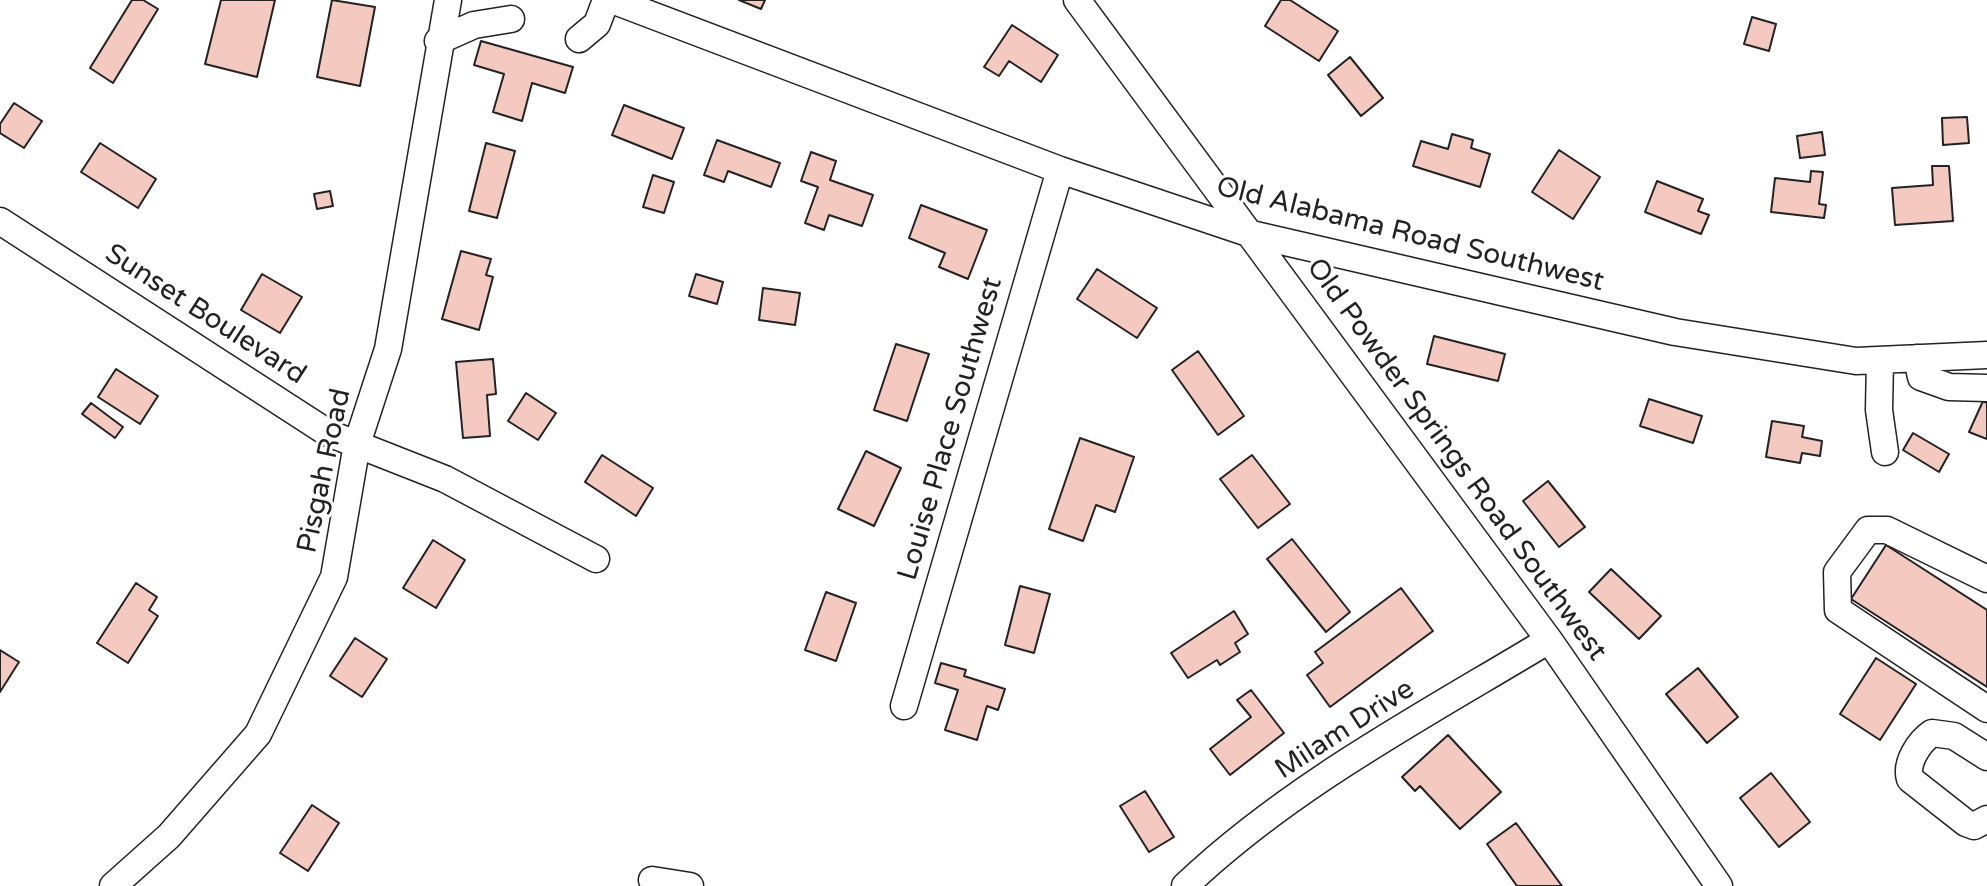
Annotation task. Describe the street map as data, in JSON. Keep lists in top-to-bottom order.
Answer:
{
  "streets": {
    "street": [
      "Old Alabama Road Southwest",
      "Sunset Boulevard",
      "Louise Place Southwest",
      "Old Powder Springs Road Southwest",
      "Pisgah Road",
      "Milam Drive"
    ]
  },
  "crossings": [
    ["Old Alabama Road Southwest", "Louise Place Southwest"],
    ["Old Alabama Road Southwest", "Old Powder Springs Road Southwest"],
    ["Sunset Boulevard", "Pisgah Road"],
    ["Old Powder Springs Road Southwest", "Milam Drive"]
  ]
}
